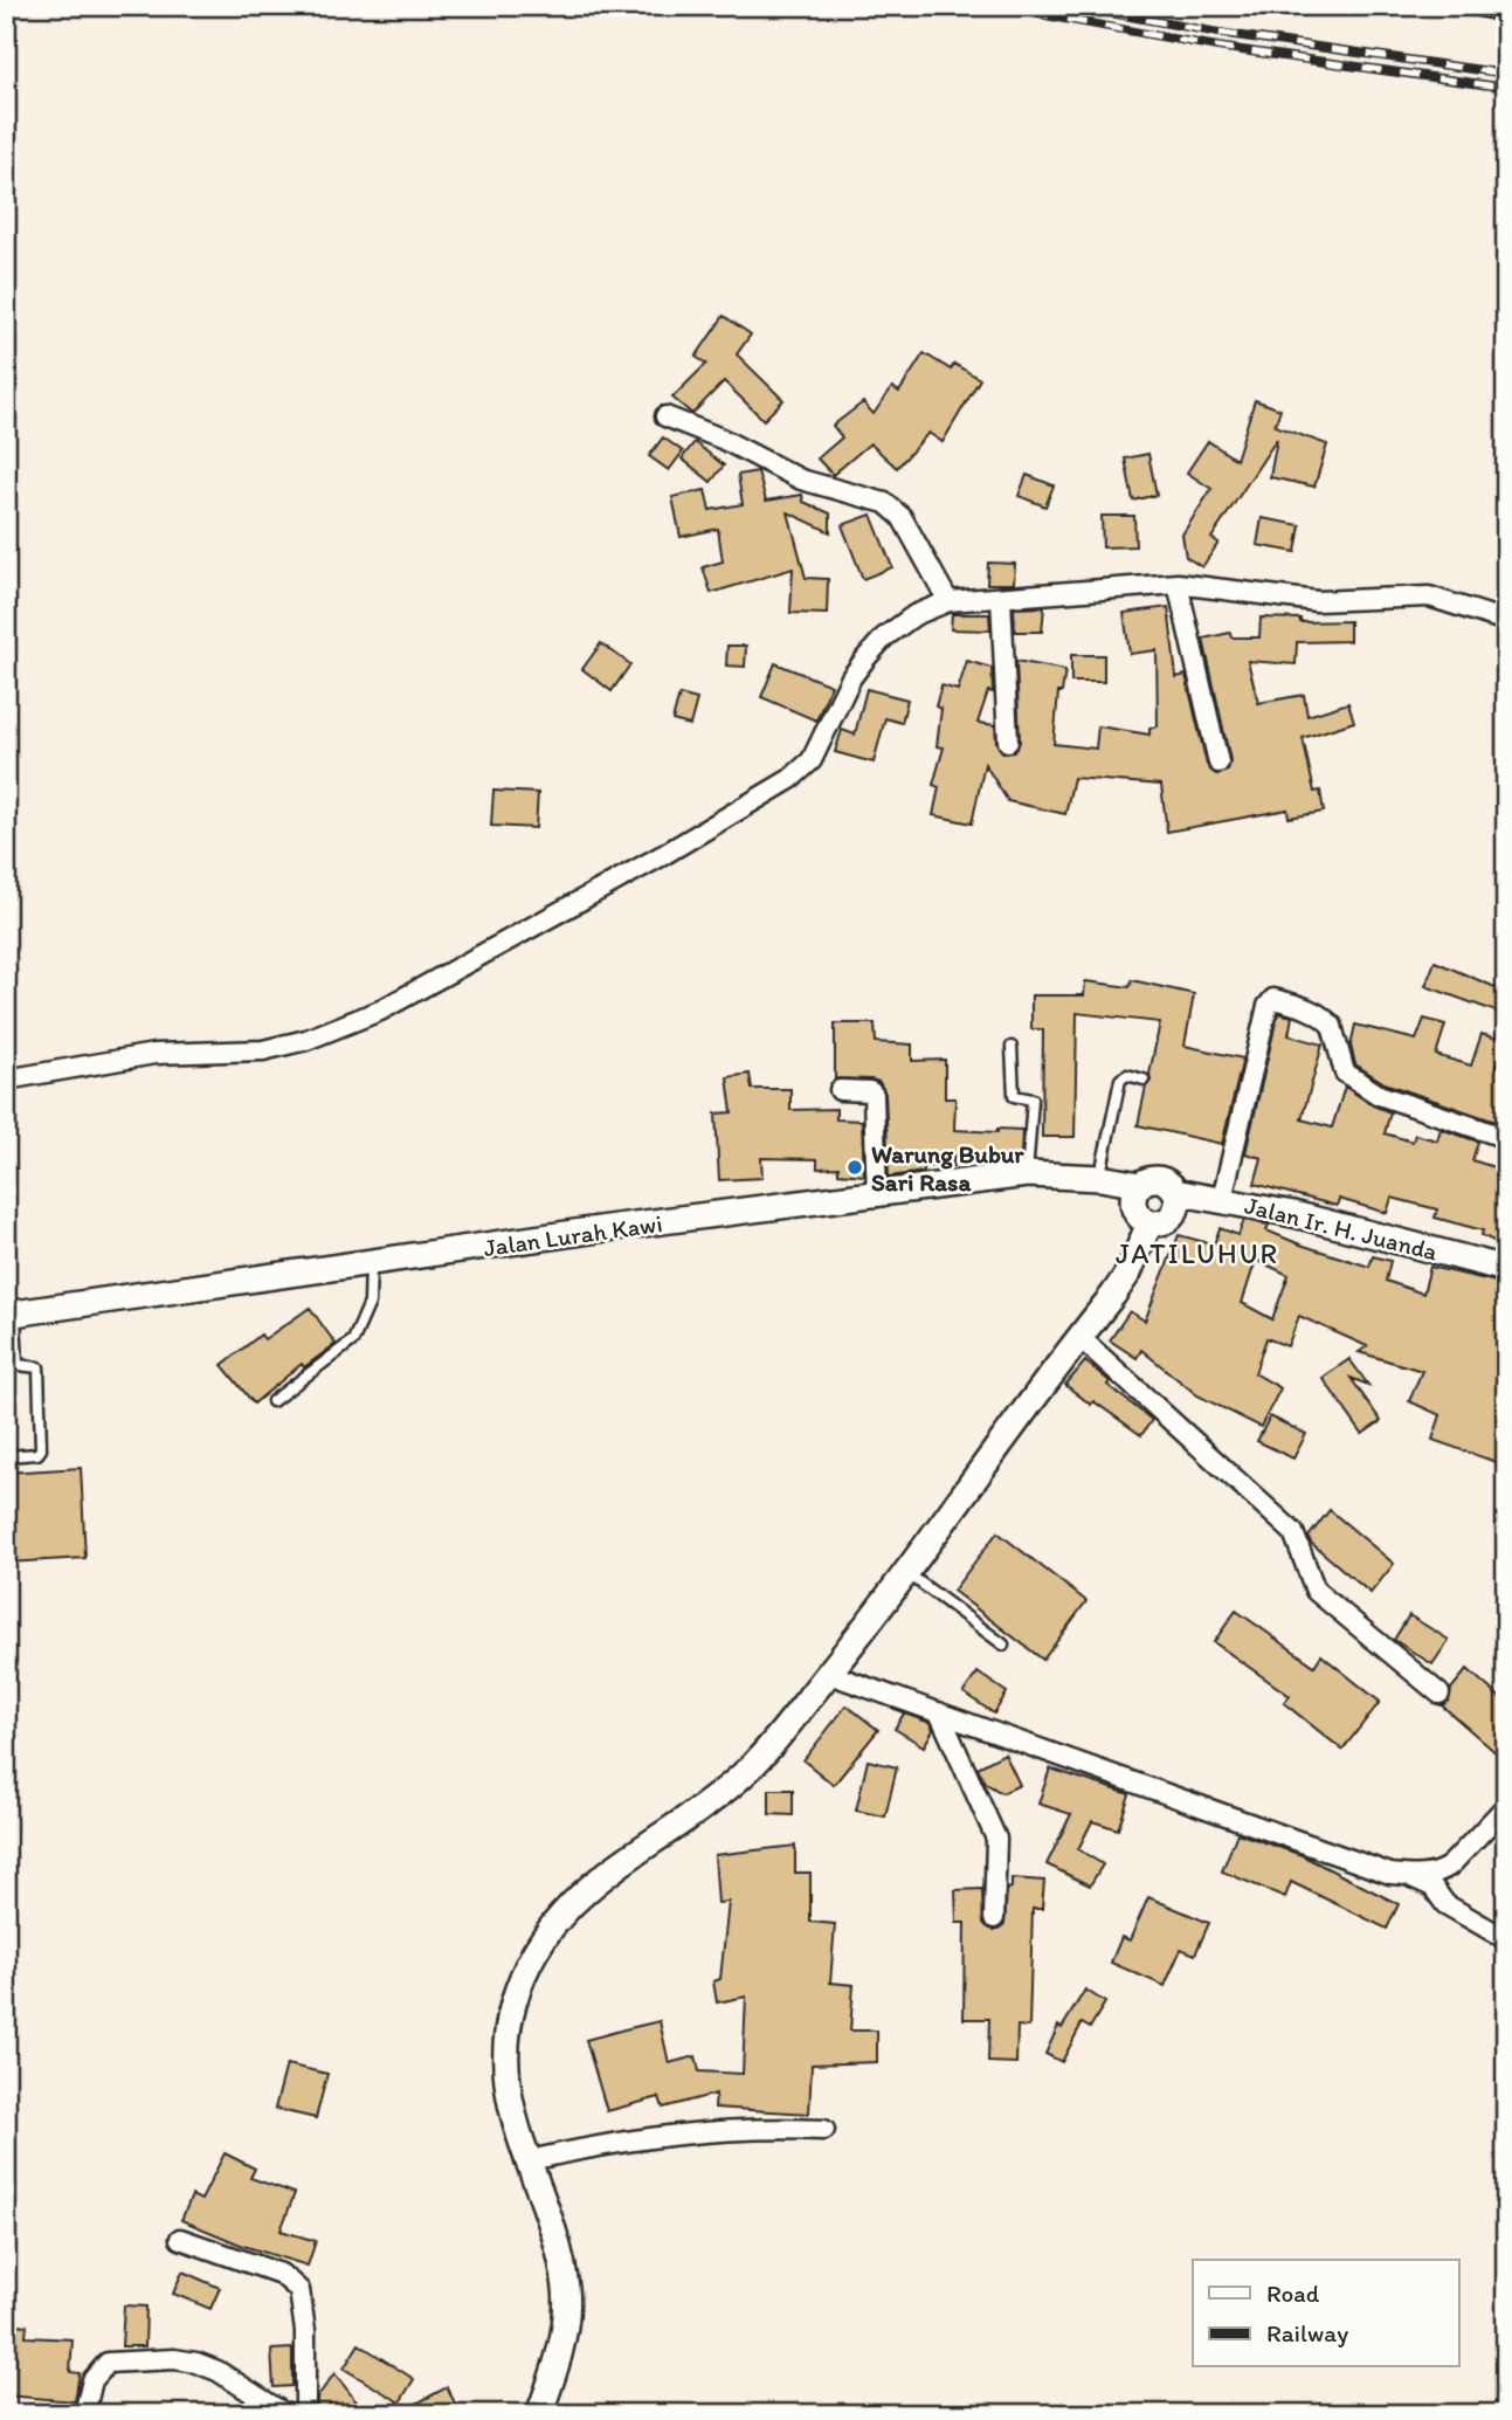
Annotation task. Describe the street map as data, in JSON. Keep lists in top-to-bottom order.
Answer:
{
  "streets": {
    "street": ["Jalan Ir. H. Juanda", "Jalan Lurah Kawi"]
  },
  "crossings": [
    ["Jalan Ir. H. Juanda", "Jalan Lurah Kawi"]
  ],
  "districts": ["JATILUHUR"],
  "places": ["Warung Bubur Sari Rasa"],
  "legend": ["Road", "Railway"]
}
